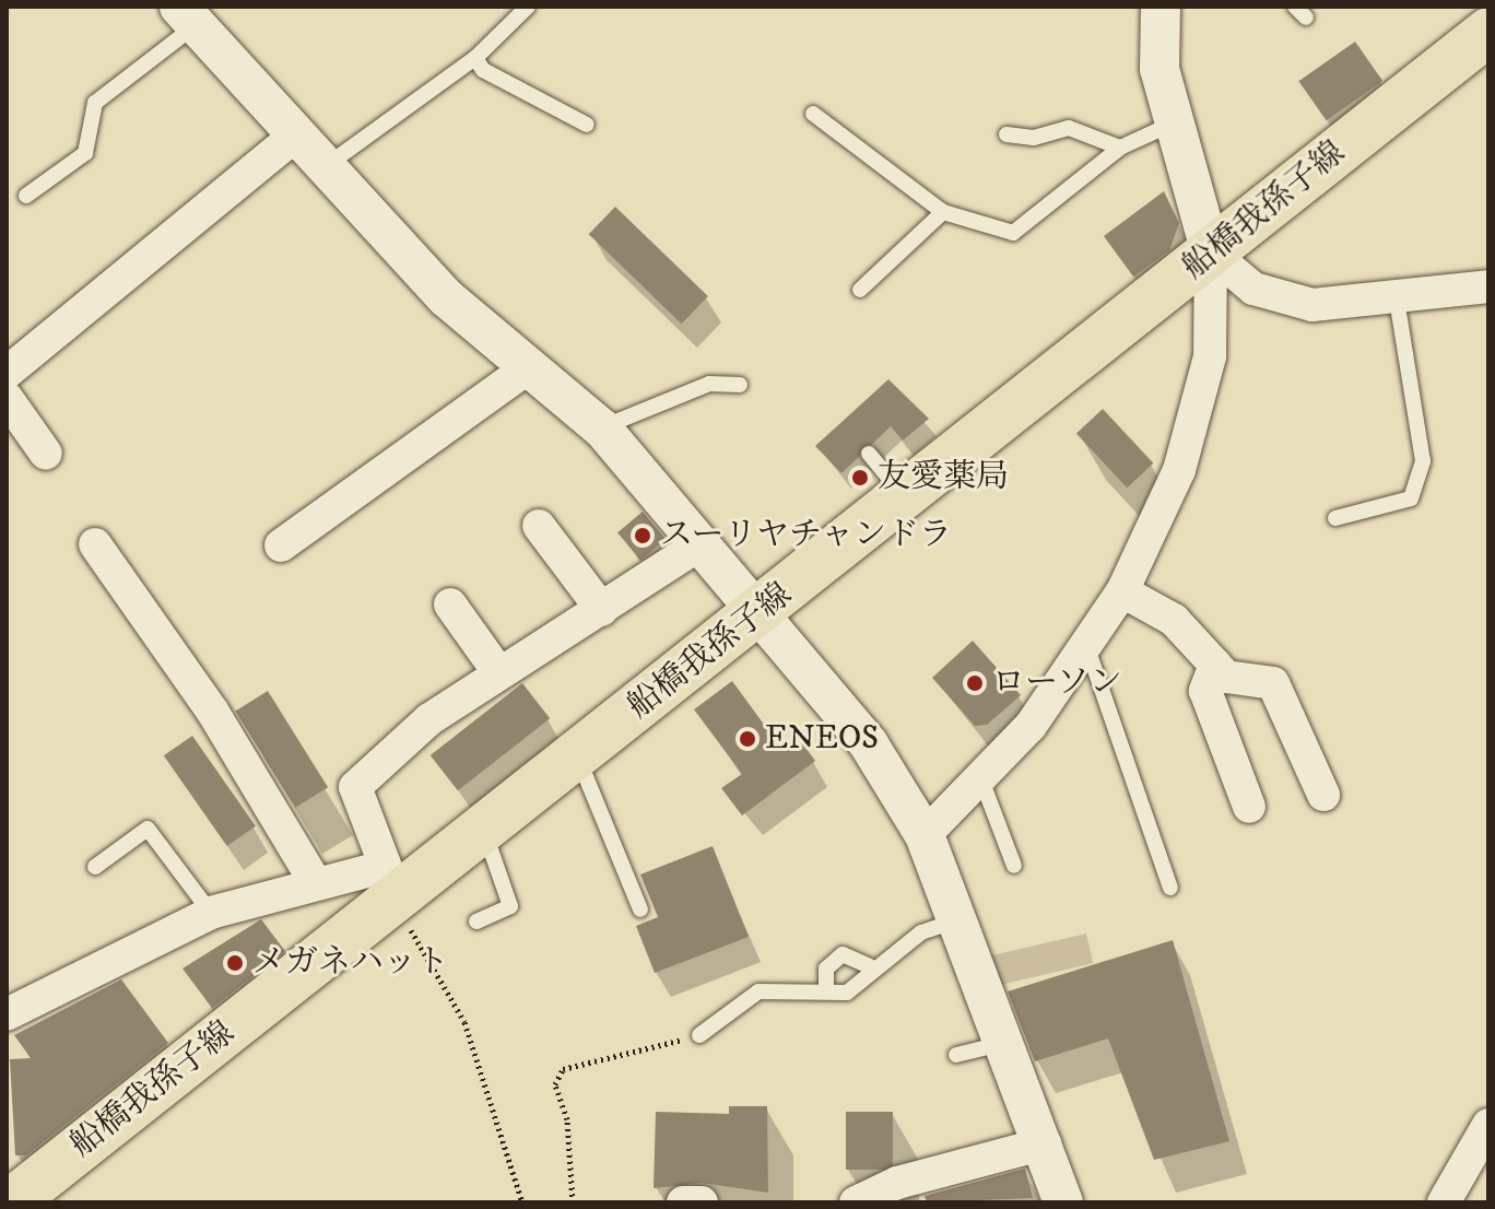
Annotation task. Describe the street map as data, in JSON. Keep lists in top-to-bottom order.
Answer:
{
  "streets": {
    "main road": ["船橋我孫子線"]
  },
  "places": [
    "友愛薬局",
    "スーリヤチャンドラ",
    "ローソン",
    "ENEOS",
    "メガネハット"
  ]
}
